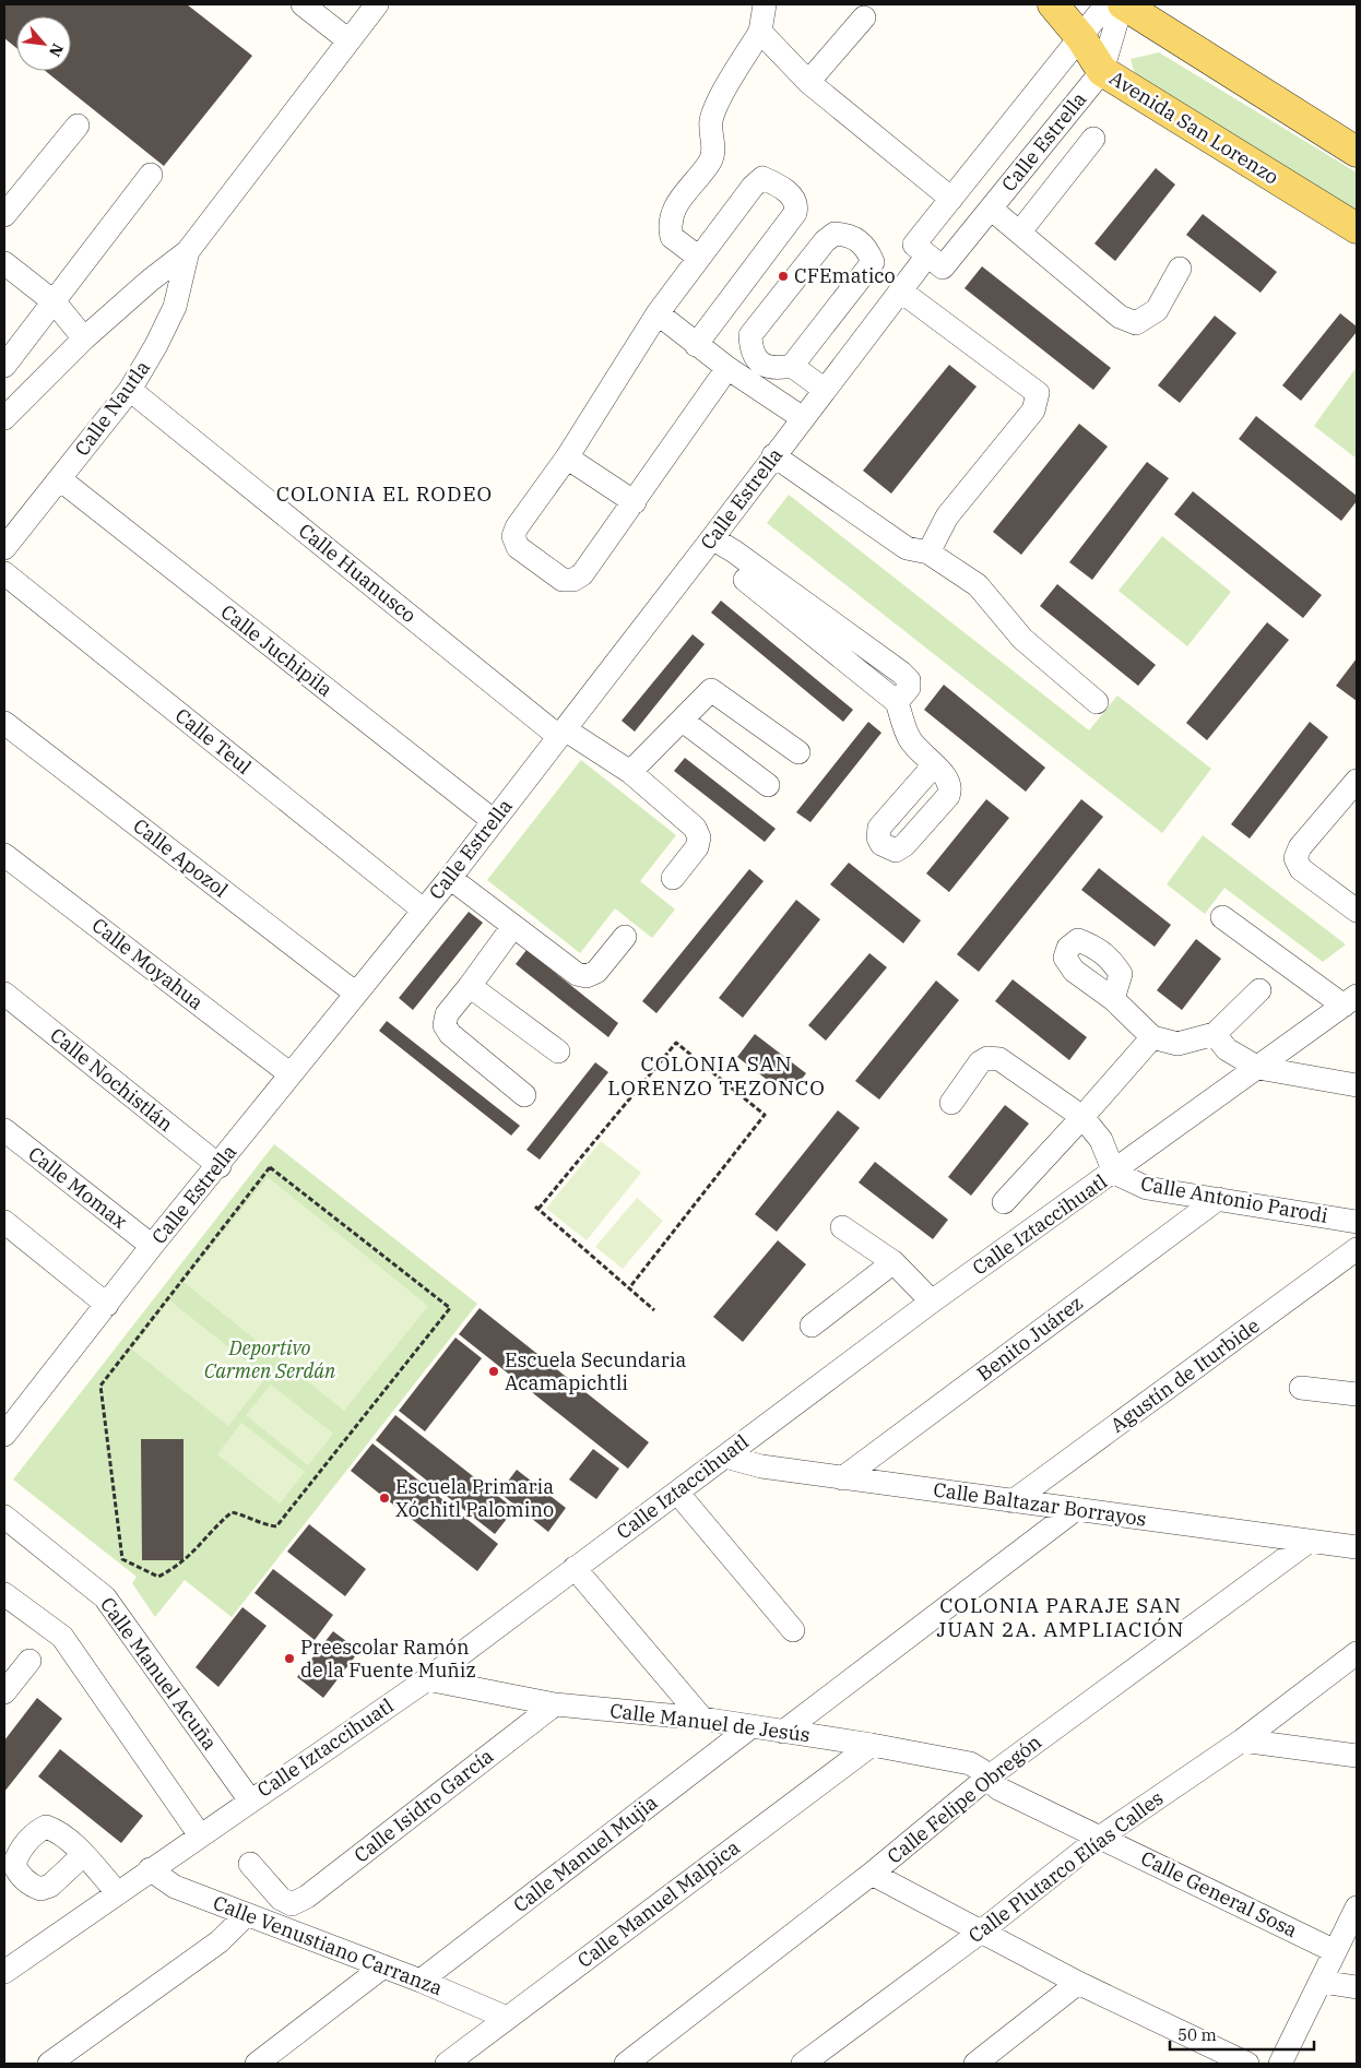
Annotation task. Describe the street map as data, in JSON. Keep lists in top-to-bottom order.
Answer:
{
  "streets": {
    "main road": ["Avenida San Lorenzo"],
    "street": [
      "Calle Estrella",
      "Calle Nautla",
      "Calle Huanusco",
      "Calle Juchipila",
      "Calle Teul",
      "Calle Apozol",
      "Calle Moyahua",
      "Calle Nochistlán",
      "Calle Momax",
      "Calle Antonio Parodi",
      "Calle Iztaccihuatl",
      "Benito Juárez",
      "Agustín de Iturbide",
      "Calle Baltazar Borrayos",
      "Calle Manuel Acuña",
      "Calle Manuel de Jesús",
      "Calle Felipe Obregón",
      "Calle Isidro García",
      "Calle Manuel Mujia",
      "Calle Plutarco Elías Calles",
      "Calle General Sosa",
      "Calle Manuel Malpica",
      "Calle Venustiano Carranza"
    ]
  },
  "crossings": [
    ["Avenida San Lorenzo", "Calle Estrella"],
    ["Calle Estrella", "Calle Huanusco"],
    ["Calle Estrella", "Calle Juchipila"],
    ["Calle Estrella", "Calle Teul"],
    ["Calle Estrella", "Calle Apozol"],
    ["Calle Estrella", "Calle Moyahua"],
    ["Calle Estrella", "Calle Nochistlán"],
    ["Calle Estrella", "Calle Momax"],
    ["Calle Nautla", "Calle Huanusco"],
    ["Calle Nautla", "Calle Juchipila"],
    ["Calle Antonio Parodi", "Calle Iztaccihuatl"],
    ["Calle Antonio Parodi", "Benito Juárez"],
    ["Calle Iztaccihuatl", "Calle Baltazar Borrayos"],
    ["Calle Iztaccihuatl", "Calle Manuel Acuña"],
    ["Calle Iztaccihuatl", "Calle Manuel de Jesús"],
    ["Calle Iztaccihuatl", "Calle Venustiano Carranza"],
    ["Benito Juárez", "Calle Baltazar Borrayos"],
    ["Agustín de Iturbide", "Calle Baltazar Borrayos"],
    ["Calle Baltazar Borrayos", "Calle Felipe Obregón"],
    ["Calle Manuel de Jesús", "Calle Felipe Obregón"],
    ["Calle Manuel de Jesús", "Calle Isidro García"],
    ["Calle Manuel de Jesús", "Calle Manuel Mujia"],
    ["Calle Manuel de Jesús", "Calle General Sosa"],
    ["Calle Manuel de Jesús", "Calle Manuel Malpica"],
    ["Calle Felipe Obregón", "Calle General Sosa"],
    ["Calle Manuel Mujia", "Calle Venustiano Carranza"],
    ["Calle Plutarco Elías Calles", "Calle General Sosa"],
    ["Calle Manuel Malpica", "Calle Venustiano Carranza"]
  ],
  "districts": ["COLONIA EL RODEO", "COLONIA SAN LORENZO TEZONCO", "COLONIA PARAJE SAN JUAN 2A. AMPLIACIÓN"],
  "parks": ["Deportivo Carmen Serdán"],
  "places": [
    "CFEmatico",
    "Escuela Secundaria Acamapichtli",
    "Escuela Primaria Xóchitl Palomino",
    "Preescolar Ramón de la Fuente Muñiz"
  ],
  "scale_bar": "50 m",
  "north": "bottom right"
}
